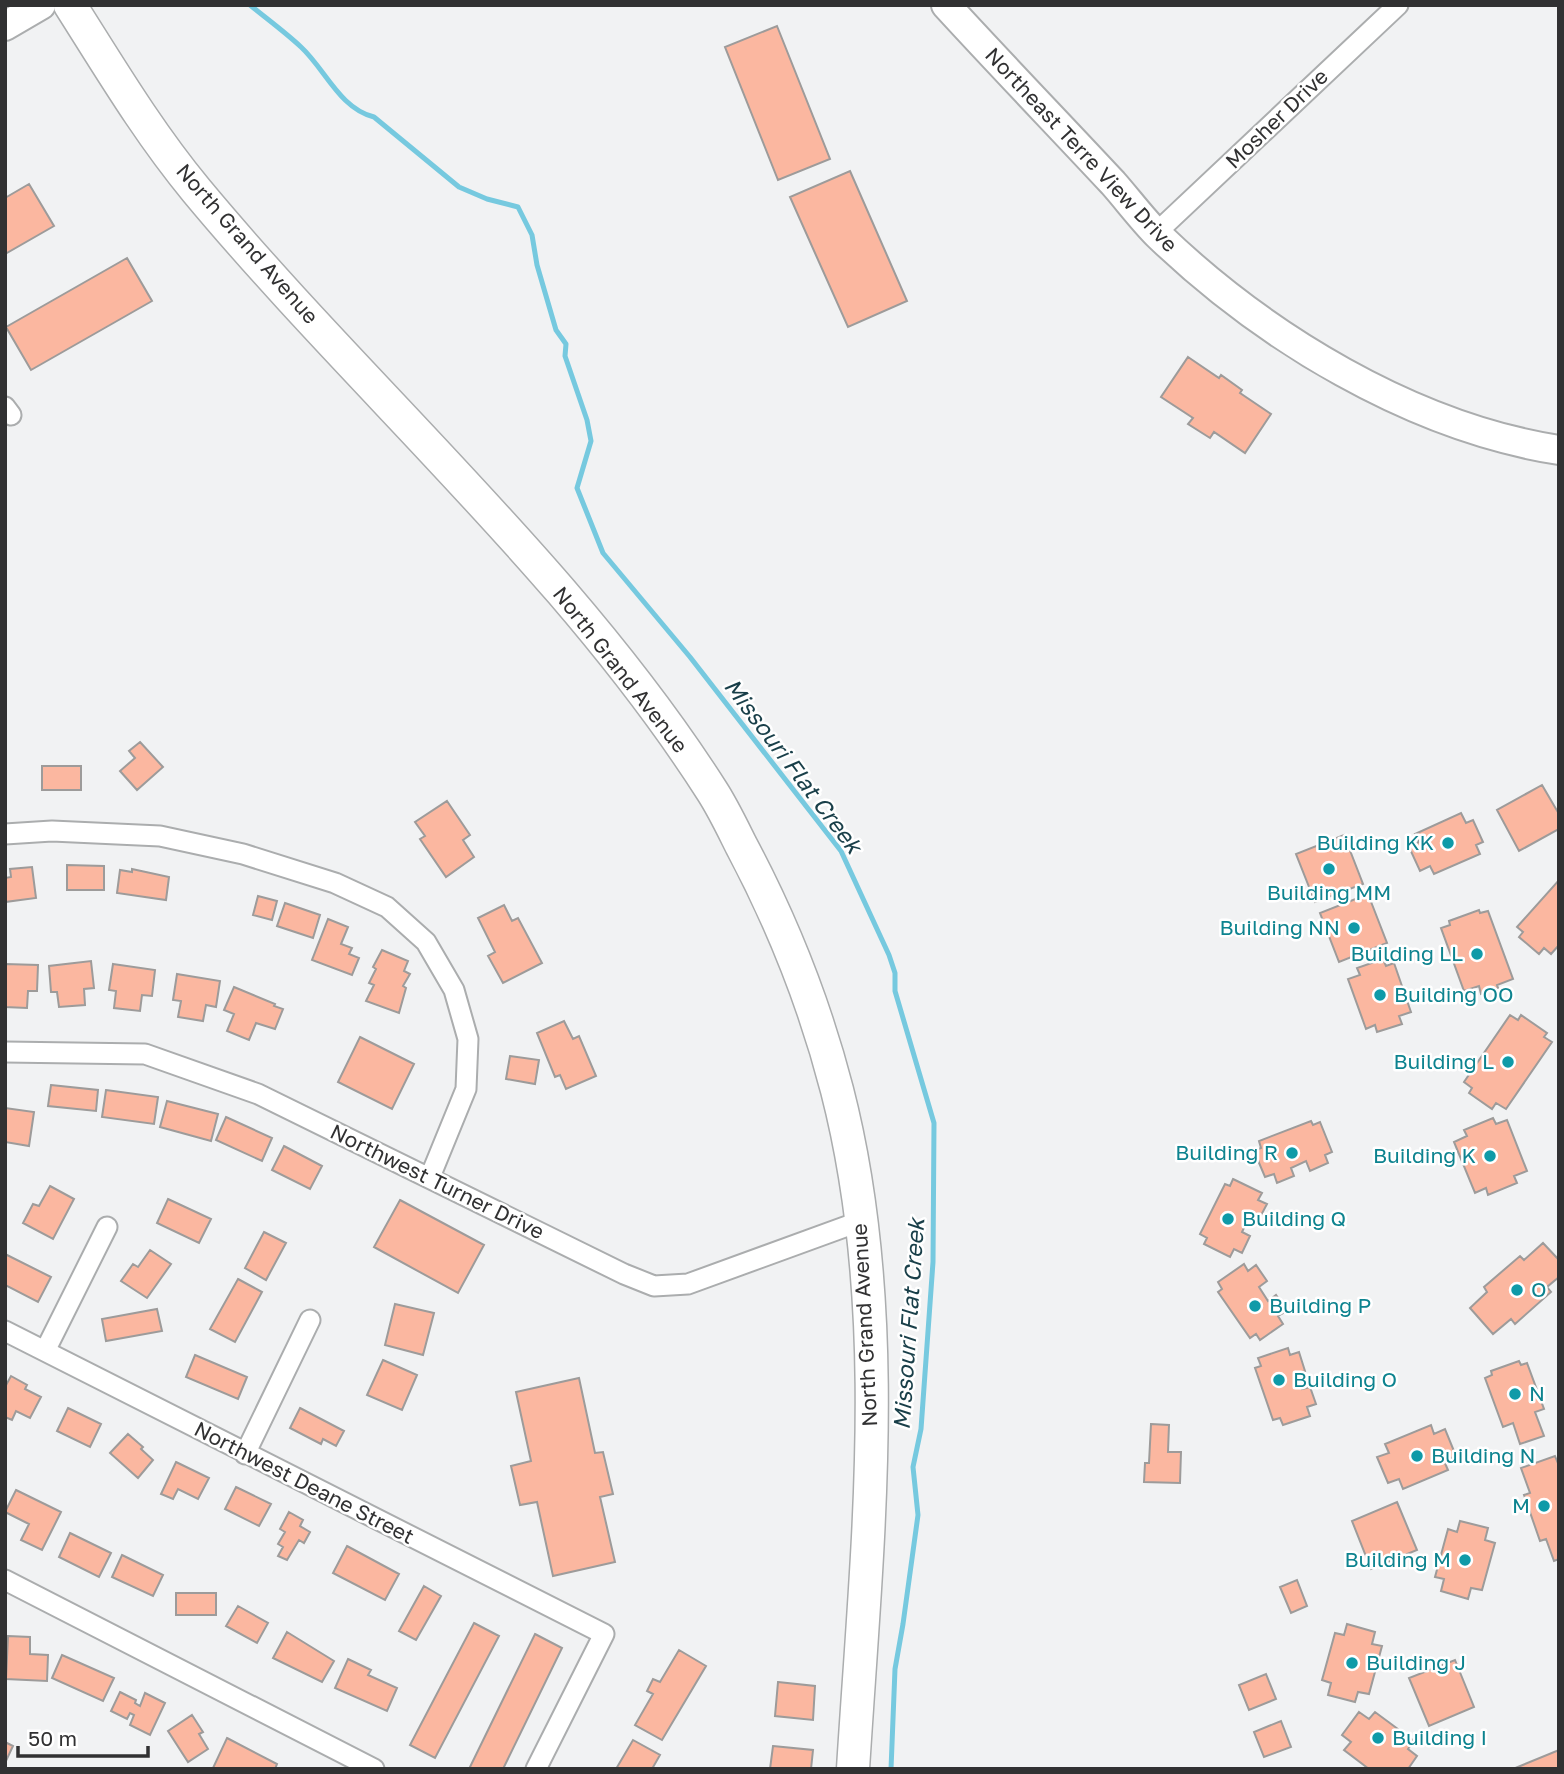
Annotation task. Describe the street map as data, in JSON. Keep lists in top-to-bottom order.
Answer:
{
  "streets": {
    "main road": ["Northeast Terre View Drive", "North Grand Avenue"],
    "street": ["Mosher Drive", "Northwest Turner Drive", "Northwest Deane Street"]
  },
  "crossings": [
    ["Mosher Drive", "Northeast Terre View Drive"],
    ["North Grand Avenue", "Northwest Turner Drive"]
  ],
  "water": ["Missouri Flat Creek"],
  "places": [
    "Building KK",
    "Building MM",
    "Building NN",
    "Building LL",
    "Building OO",
    "Building L",
    "Building R",
    "Building K",
    "Building Q",
    "O",
    "Building P",
    "Building O",
    "N",
    "Building N",
    "M",
    "Building M",
    "Building J",
    "Building I"
  ],
  "scale_bar": "50 m"
}
